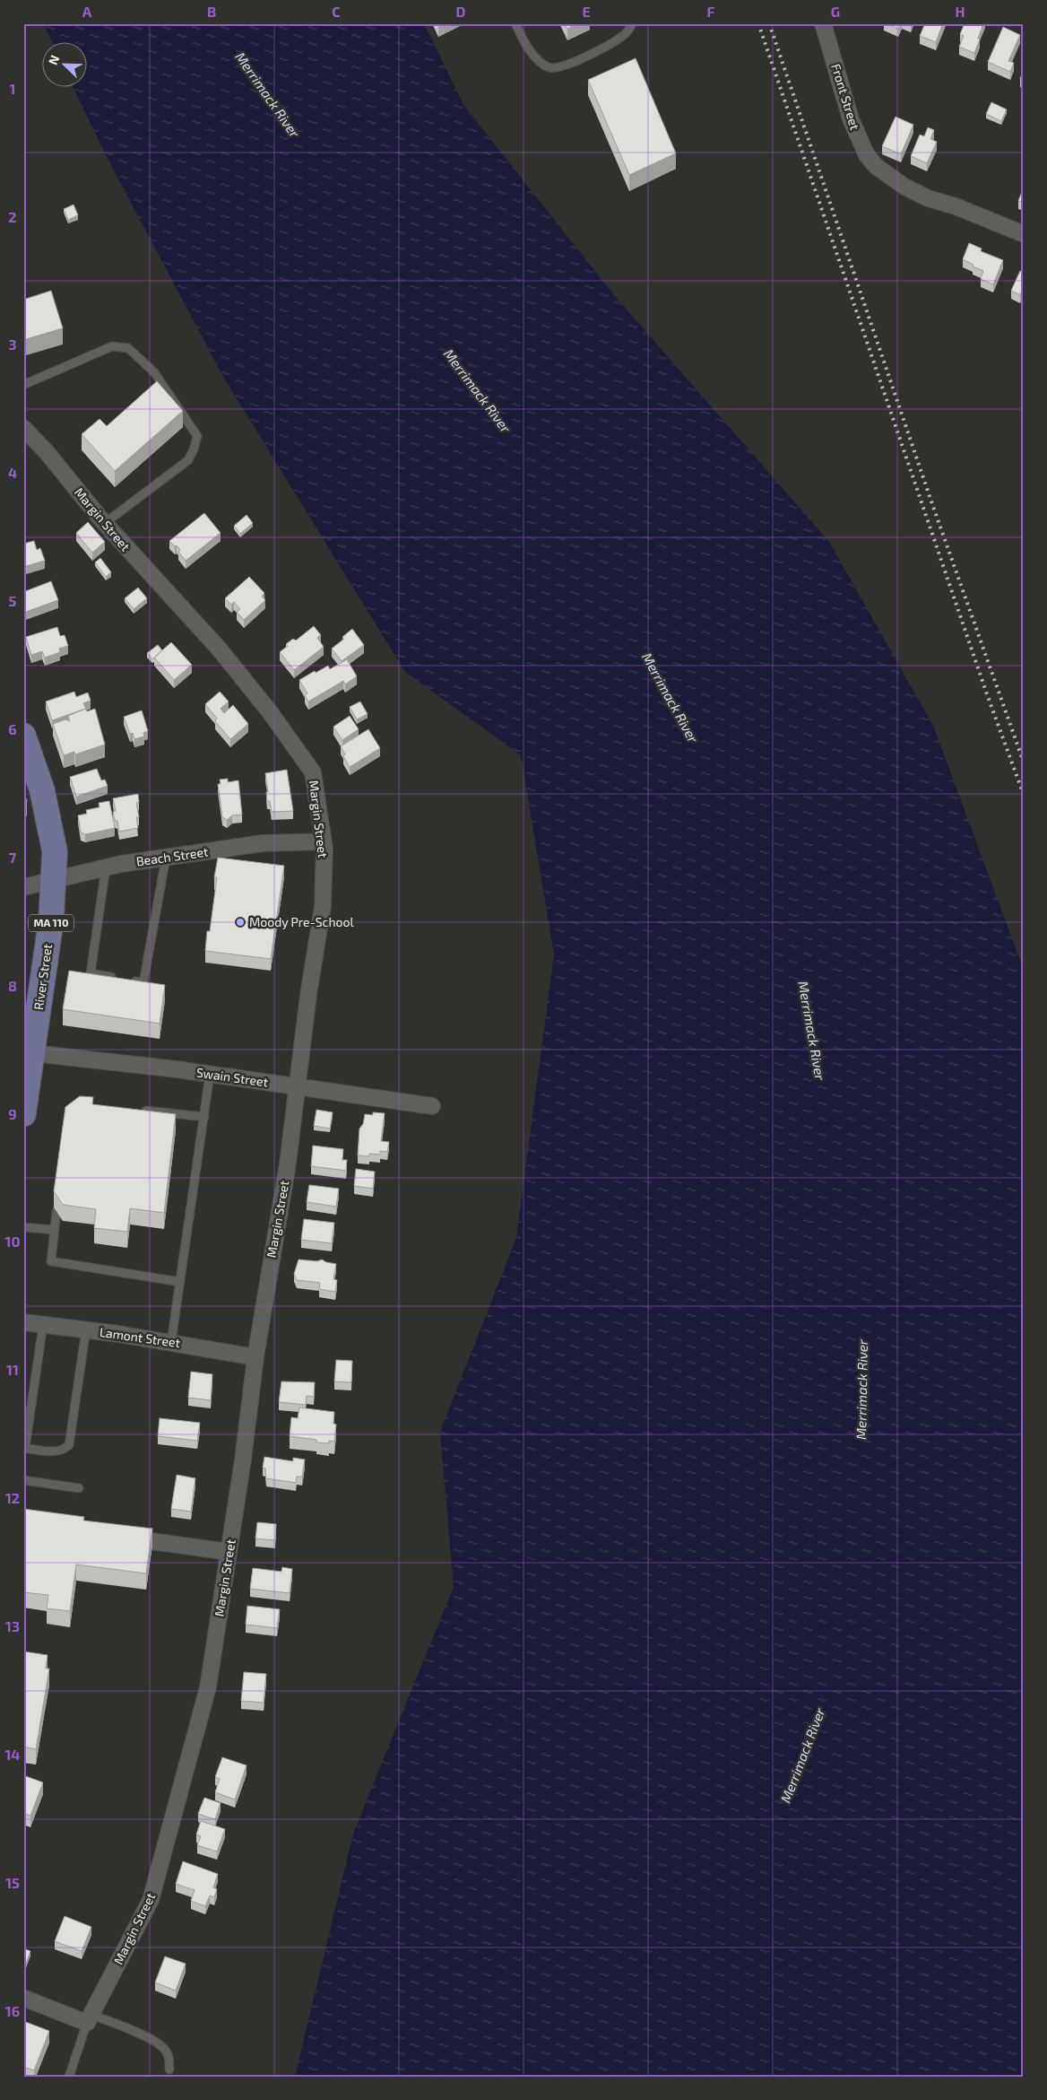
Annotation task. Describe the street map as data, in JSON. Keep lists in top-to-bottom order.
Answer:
{
  "streets": {
    "main road": ["MA 110", "River Street"],
    "street": [
      "Front Street",
      "Margin Street",
      "Beach Street",
      "Swain Street",
      "Lamont Street"
    ]
  },
  "crossings": [
    ["Margin Street", "Beach Street"],
    ["Margin Street", "Swain Street"],
    ["Margin Street", "Lamont Street"],
    ["Beach Street", "River Street"],
    ["River Street", "Swain Street"]
  ],
  "water": ["Merrimack River"],
  "places": ["Moody Pre-School"],
  "north": "top left",
  "grid": {
    "columns": [
      "A",
      "B",
      "C",
      "D",
      "E",
      "F",
      "G",
      "H"
    ],
    "rows": [
      "1",
      "2",
      "3",
      "4",
      "5",
      "6",
      "7",
      "8",
      "9",
      "10",
      "11",
      "12",
      "13",
      "14",
      "15",
      "16"
    ]
  }
}
